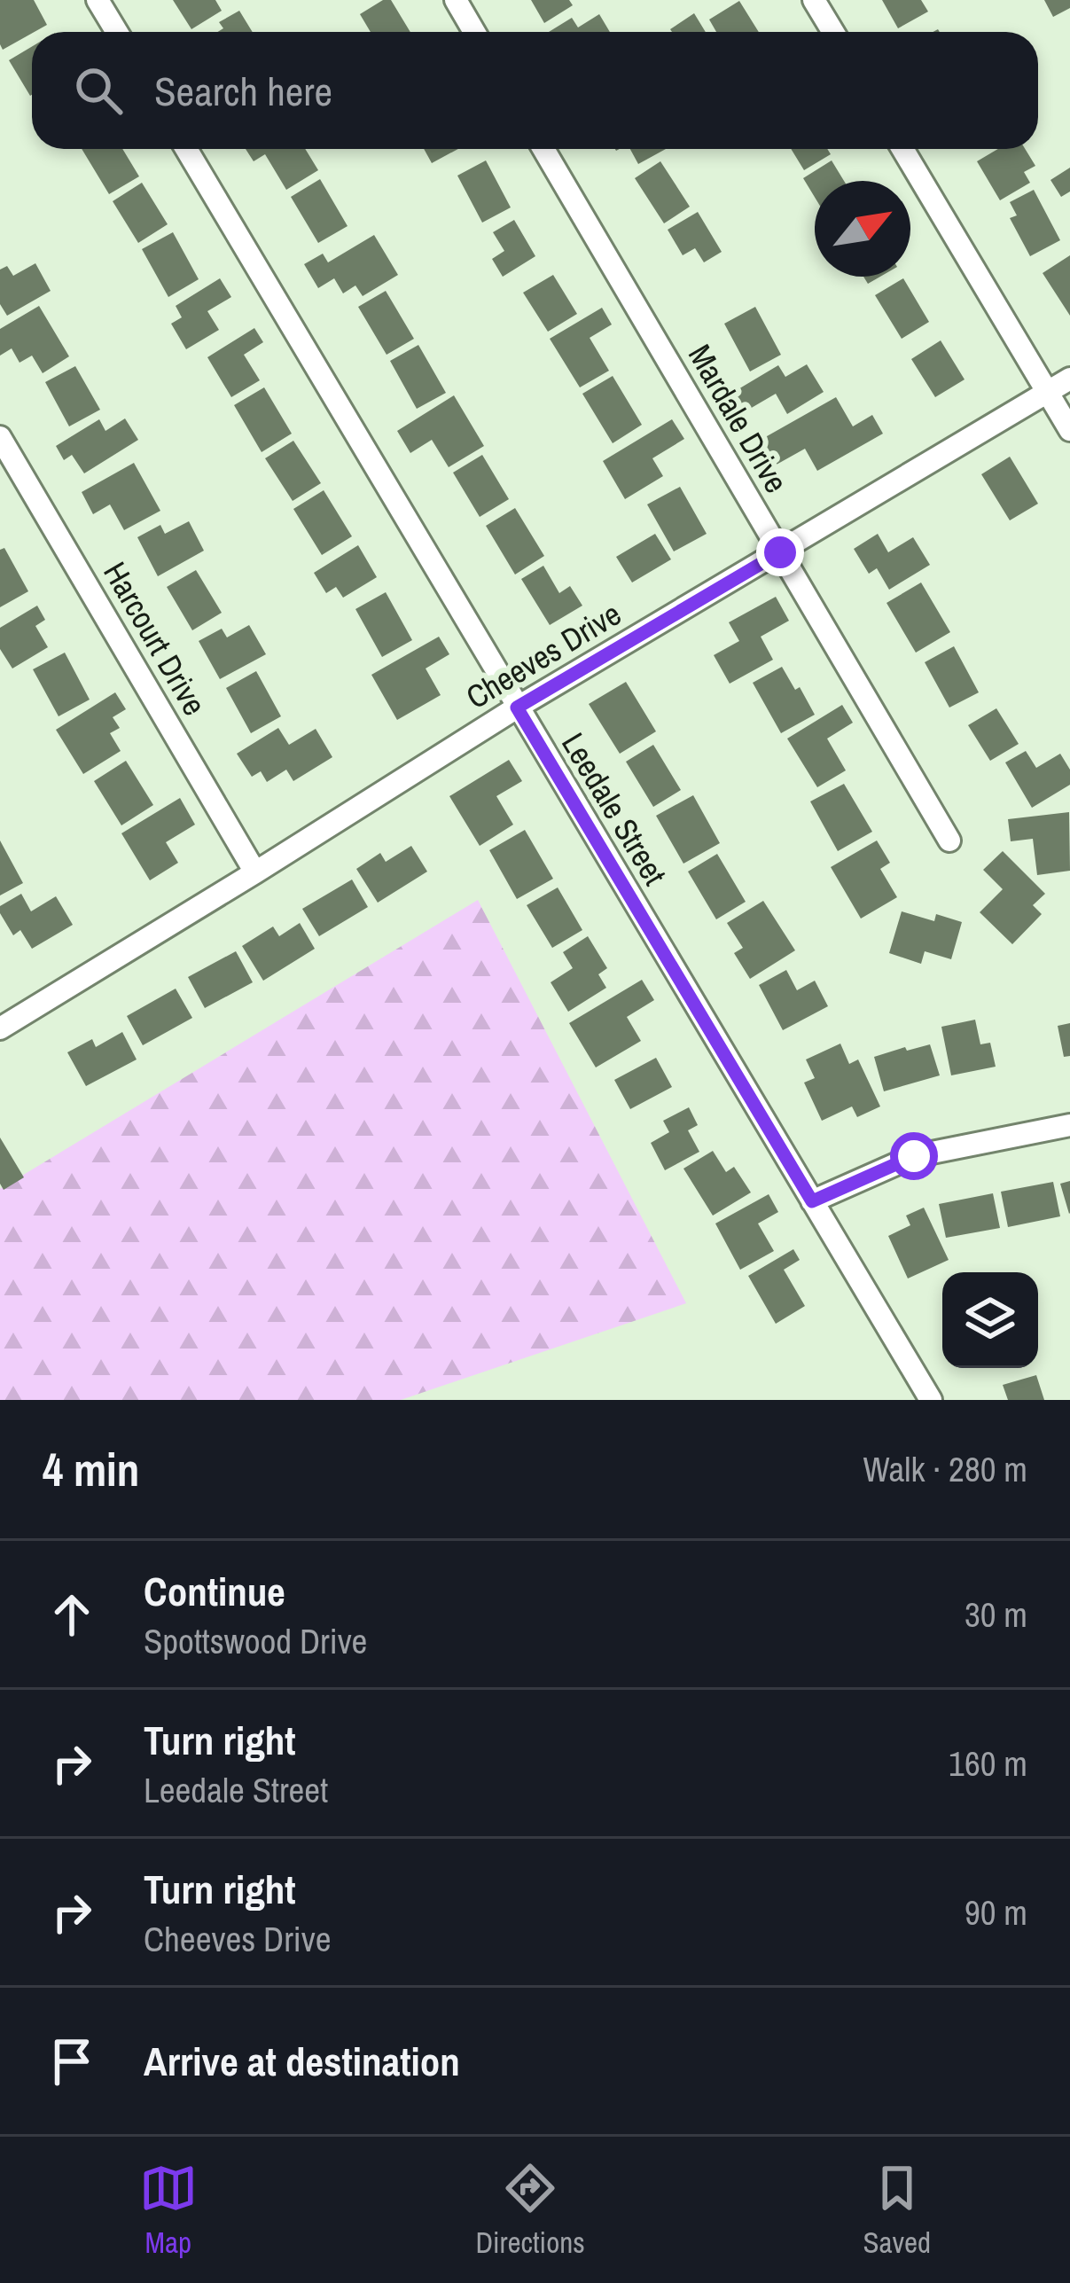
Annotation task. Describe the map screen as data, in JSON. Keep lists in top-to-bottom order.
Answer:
{
  "streets": {
    "street": [
      "Mardale Drive",
      "Harcourt Drive",
      "Cheeves Drive",
      "Leedale Street"
    ]
  },
  "crossings": [
    ["Mardale Drive", "Cheeves Drive"],
    ["Harcourt Drive", "Cheeves Drive"],
    ["Cheeves Drive", "Leedale Street"]
  ],
  "north": "top right",
  "page": {
    "search": "Search here",
    "heading": ["4 min", "Walk · 280 m"],
    "list": [
      ["Continue", "Spottswood Drive", "30 m"],
      ["Turn right", "Leedale Street", "160 m"],
      ["Turn right", "Cheeves Drive", "90 m"],
      "Arrive at destination"
    ],
    "nav": ["Map", "Directions", "Saved"]
  }
}
